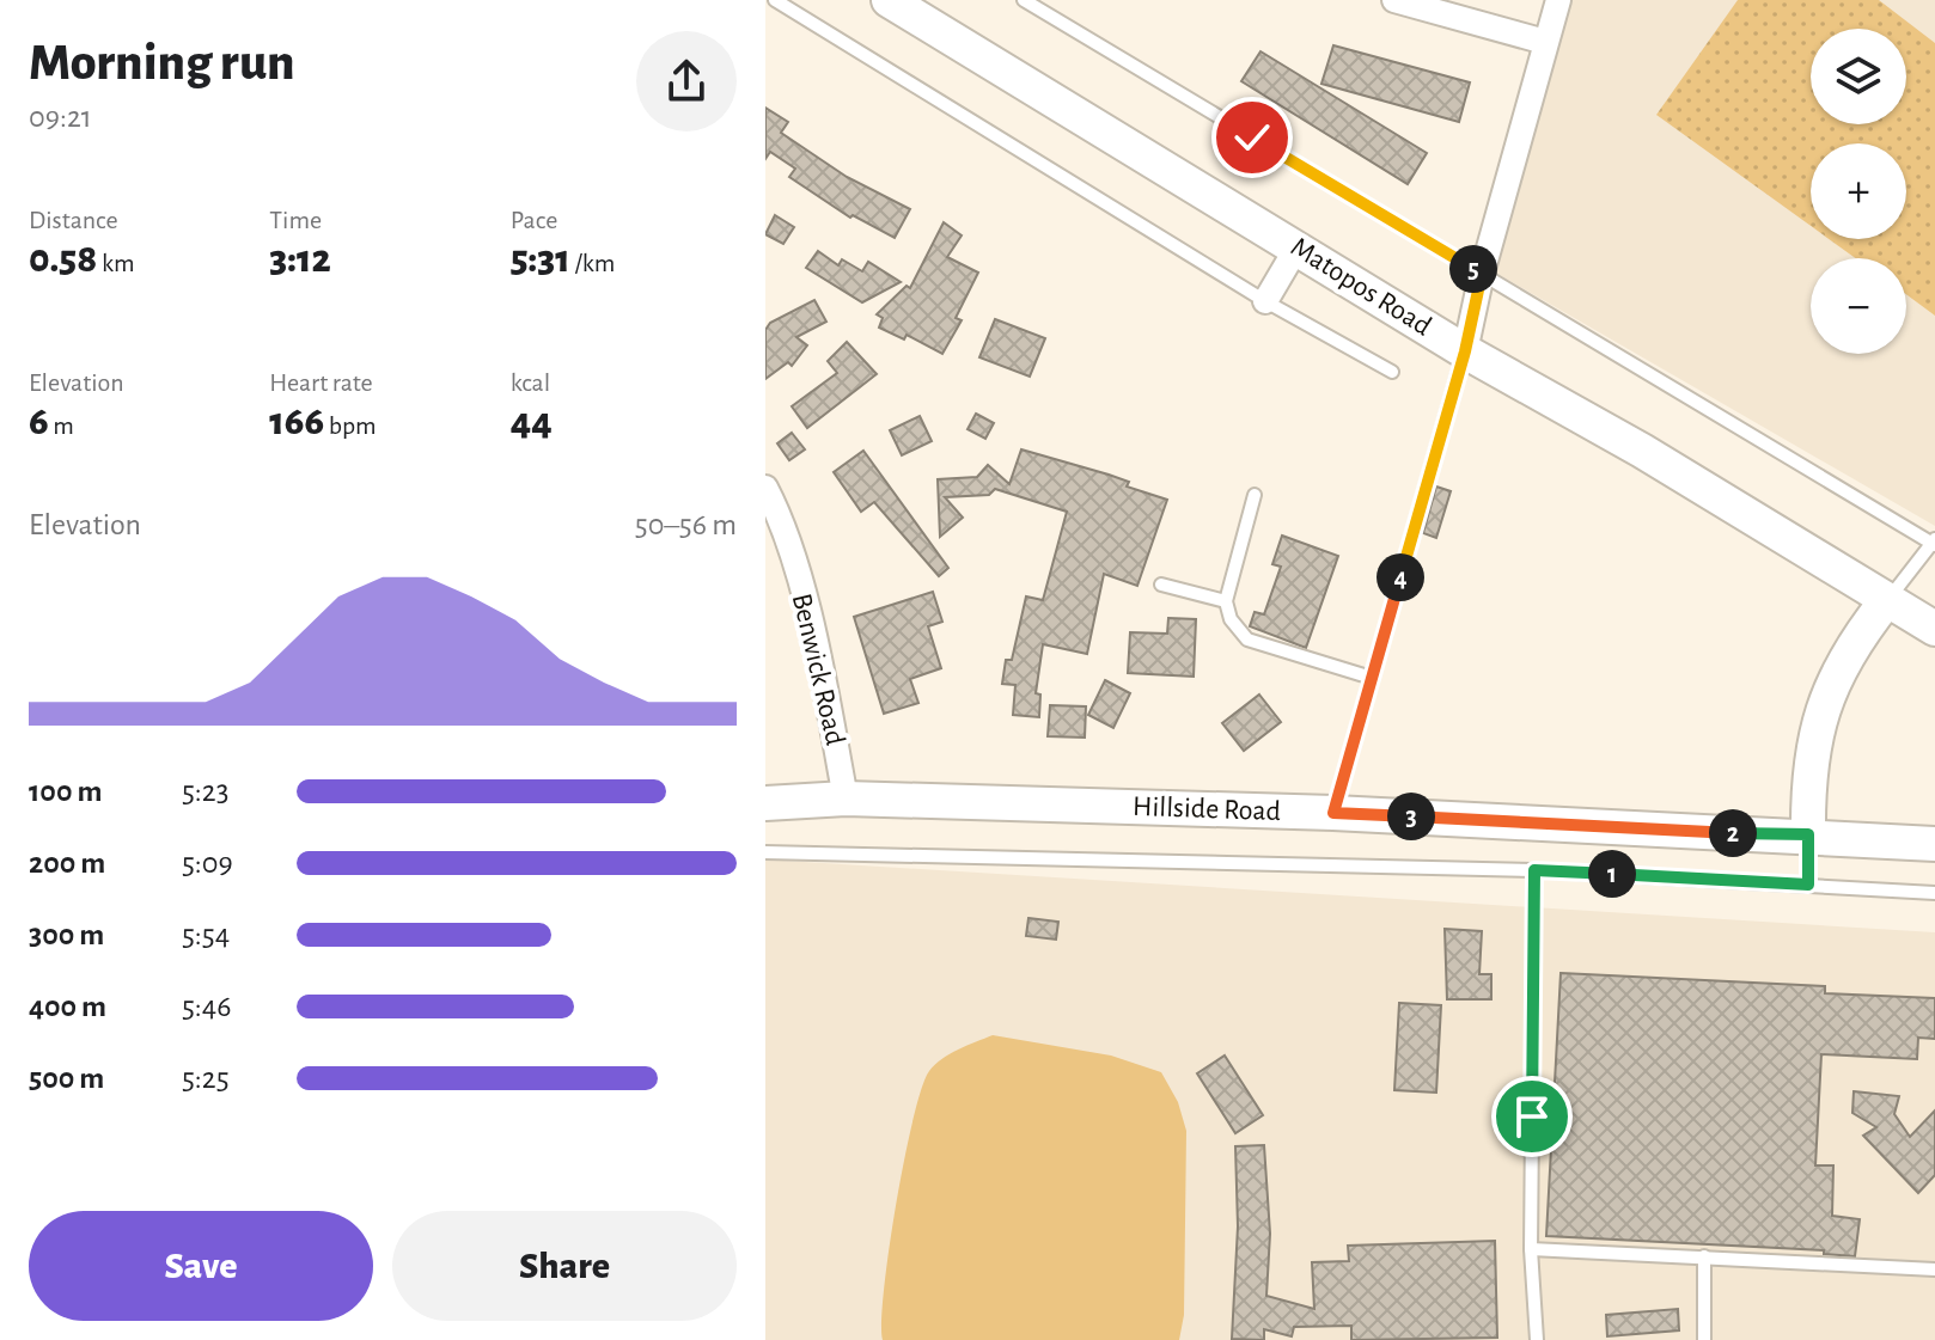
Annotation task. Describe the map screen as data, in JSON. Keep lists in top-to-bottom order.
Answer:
{
  "streets": {
    "street": ["Matopos Road", "Benwick Road", "Hillside Road"]
  },
  "crossings": [
    ["Benwick Road", "Hillside Road"]
  ],
  "page": {
    "heading": ["Morning run", "09:21"],
    "map_buttons": ["+", "−"],
    "stats": [
      ["Distance", "0.58 km"],
      ["Time", "3:12"],
      ["Pace", "5:31 /km"],
      ["Elevation", "6 m"],
      ["Heart rate", "166 bpm"],
      ["kcal", "44"]
    ],
    "pins": [
      "5",
      "4",
      "3",
      "2",
      "1"
    ],
    "chart": ["Elevation", "50–56 m"],
    "list": [
      {
        "name": "100 m",
        "note": "5:23"
      },
      {
        "name": "200 m",
        "note": "5:09"
      },
      {
        "name": "300 m",
        "note": "5:54"
      },
      {
        "name": "400 m",
        "note": "5:46"
      },
      {
        "name": "500 m",
        "note": "5:25"
      }
    ],
    "buttons": ["Save", "Share"]
  }
}
